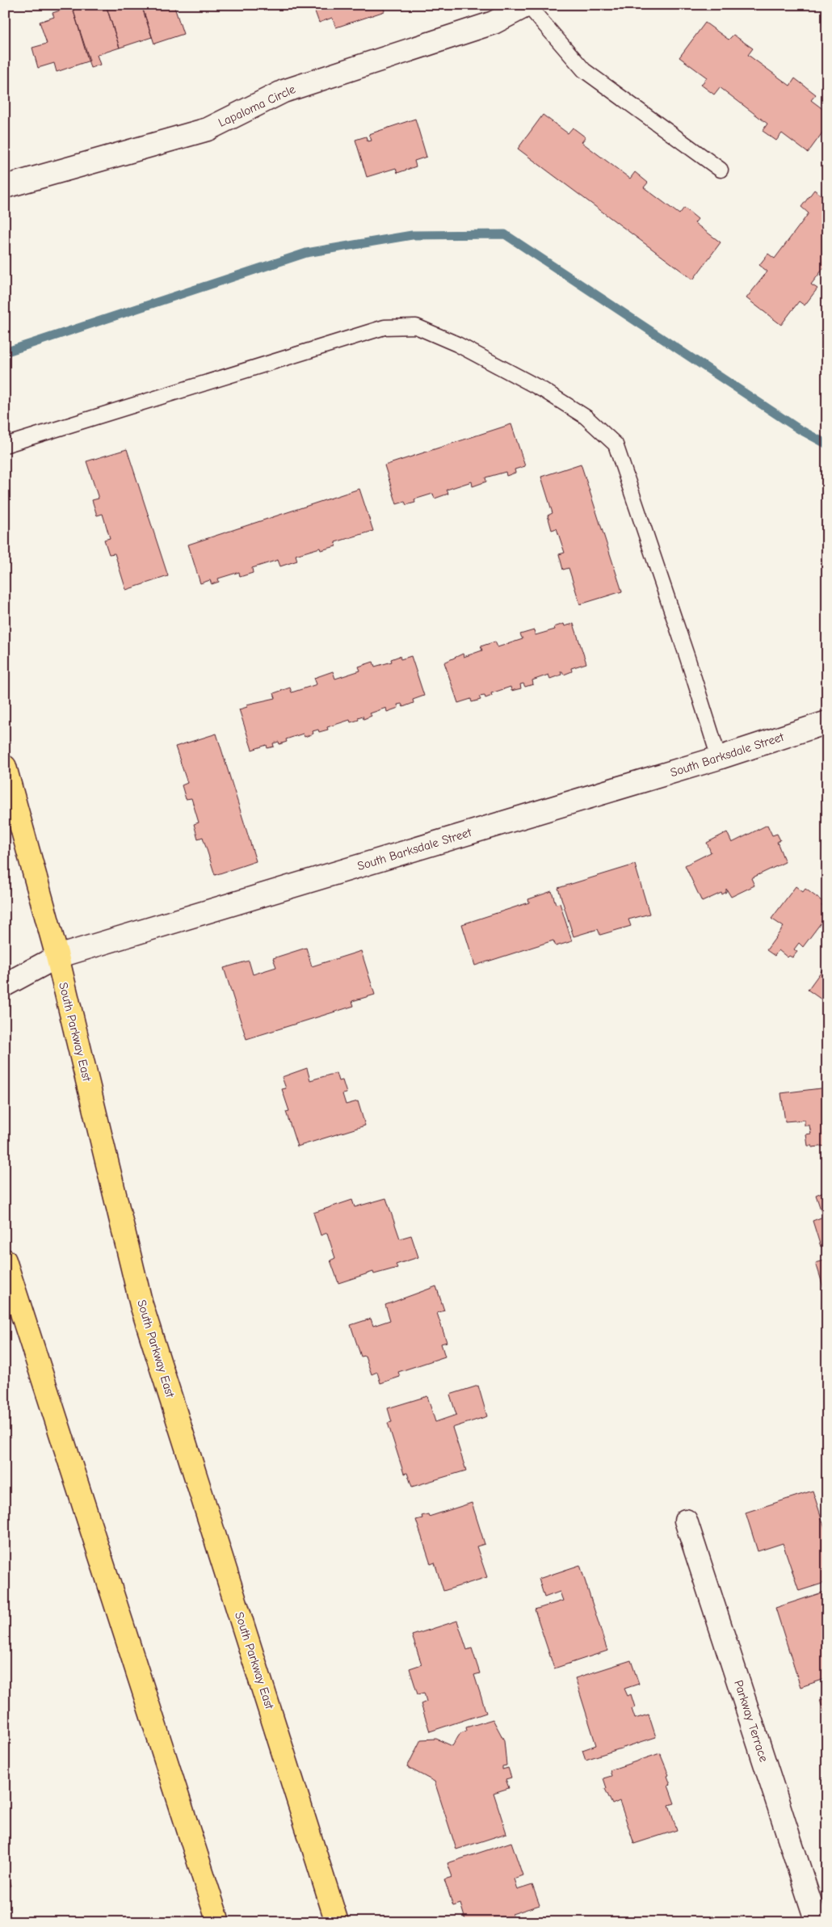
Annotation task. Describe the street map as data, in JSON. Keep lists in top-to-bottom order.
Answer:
{
  "streets": {
    "main road": ["South Parkway East"],
    "street": ["Lapaloma Circle", "South Barksdale Street", "Parkway Terrace"]
  },
  "crossings": [
    ["South Barksdale Street", "South Parkway East"]
  ]
}
